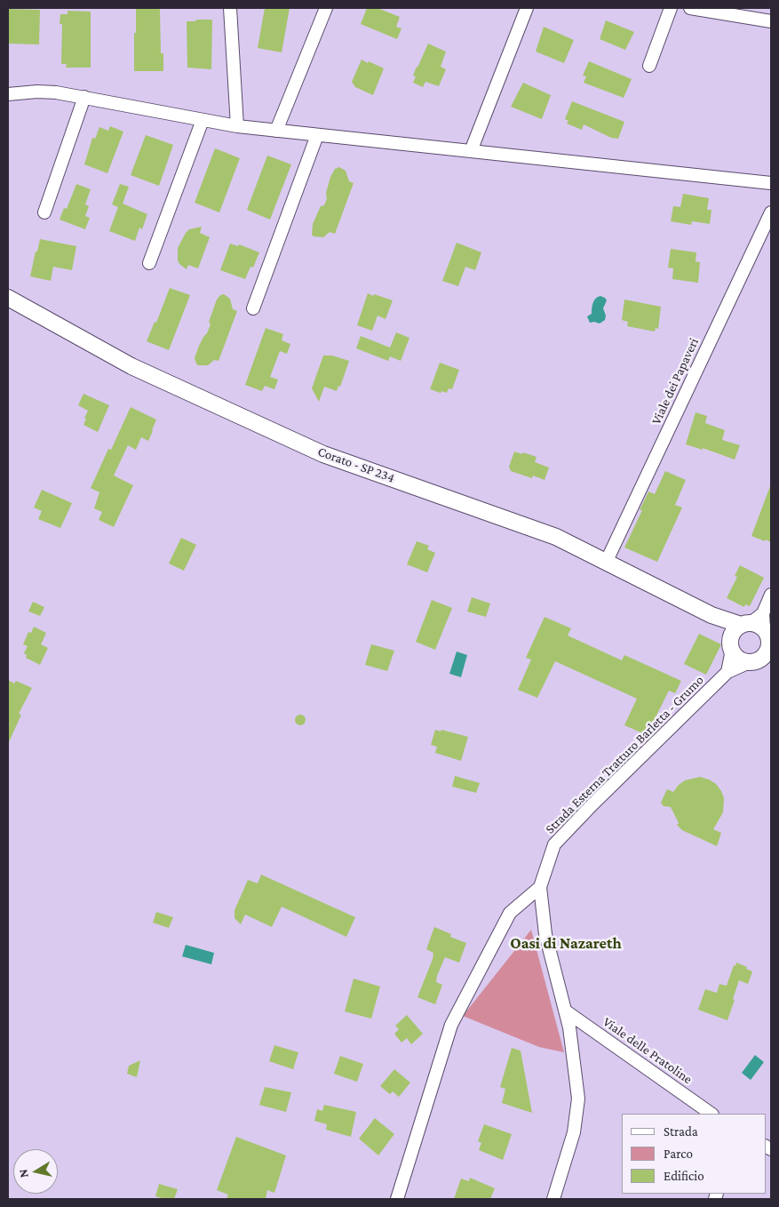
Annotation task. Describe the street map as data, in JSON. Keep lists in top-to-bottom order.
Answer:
{
  "streets": {
    "main road": ["Corato - SP 234"],
    "street": ["Viale dei Papaveri", "Strada Esterna Tratturo Barletta - Grumo", "Viale delle Pratoline"]
  },
  "crossings": [
    ["Viale dei Papaveri", "Corato - SP 234"],
    ["Corato - SP 234", "Strada Esterna Tratturo Barletta - Grumo"],
    ["Strada Esterna Tratturo Barletta - Grumo", "Viale delle Pratoline"]
  ],
  "districts": ["Oasi di Nazareth"],
  "legend": ["Strada", "Parco", "Edificio"],
  "north": "left"
}
